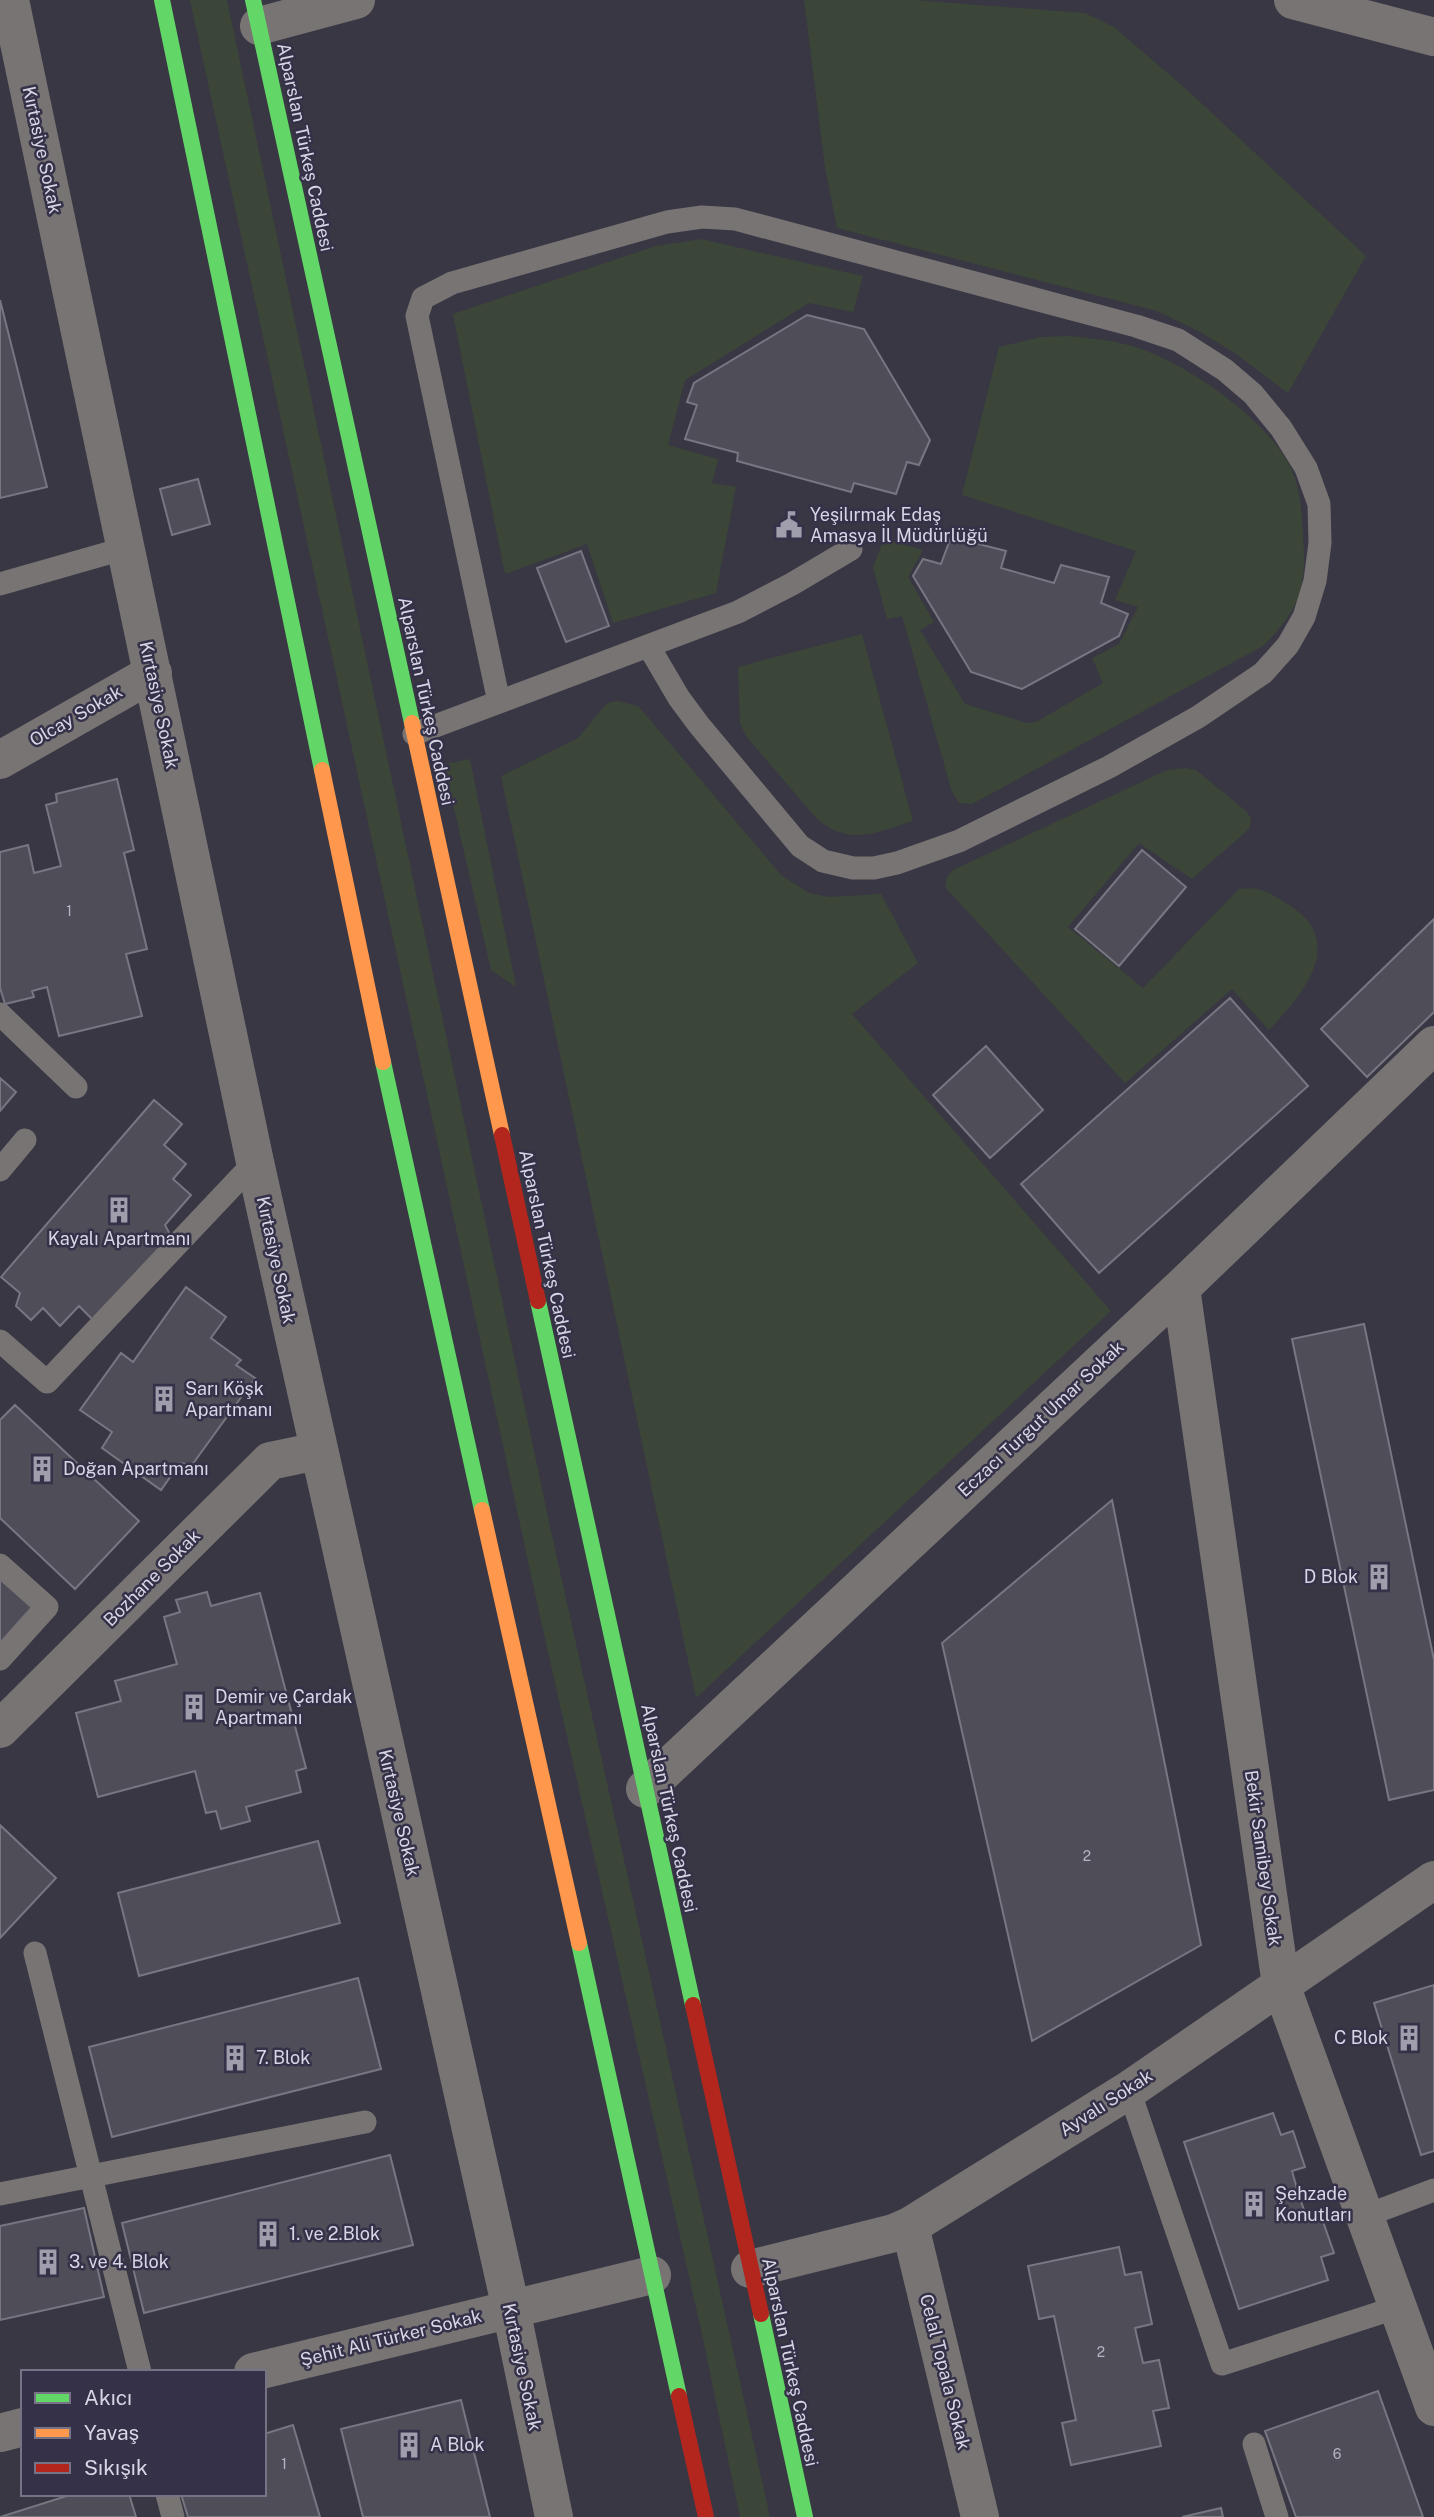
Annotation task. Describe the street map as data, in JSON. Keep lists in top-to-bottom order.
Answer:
{
  "streets": {
    "highway": ["Alparslan Türkeş Caddesi"],
    "street": [
      "Kırtasiye Sokak",
      "Olcay Sokak",
      "Eczacı Turgut Umar Sokak",
      "Bozhane Sokak",
      "Bekir Samibey Sokak",
      "Ayvalı Sokak",
      "Şehit Ali Türker Sokak",
      "Celal Topala Sokak"
    ]
  },
  "crossings": [
    ["Alparslan Türkeş Caddesi", "Eczacı Turgut Umar Sokak"],
    ["Alparslan Türkeş Caddesi", "Ayvalı Sokak"],
    ["Kırtasiye Sokak", "Olcay Sokak"],
    ["Kırtasiye Sokak", "Bozhane Sokak"],
    ["Kırtasiye Sokak", "Şehit Ali Türker Sokak"],
    ["Eczacı Turgut Umar Sokak", "Bekir Samibey Sokak"],
    ["Bekir Samibey Sokak", "Ayvalı Sokak"],
    ["Ayvalı Sokak", "Celal Topala Sokak"]
  ],
  "places": {
    "public building": ["Yeşilırmak Edaş Amasya İl Müdürlüğü"],
    "building": [
      "Kayalı Apartmanı",
      "Sarı Köşk Apartmanı",
      "Doğan Apartmanı",
      "D Blok",
      "Demir ve Çardak Apartmanı",
      "C Blok",
      "7. Blok",
      "Şehzade Konutları",
      "1. ve 2.Blok",
      "3. ve 4. Blok",
      "A Blok"
    ]
  },
  "house_numbers": [
    "1",
    "2",
    "2",
    "6",
    "1"
  ],
  "legend": ["Akıcı", "Yavaş", "Sıkışık"]
}
